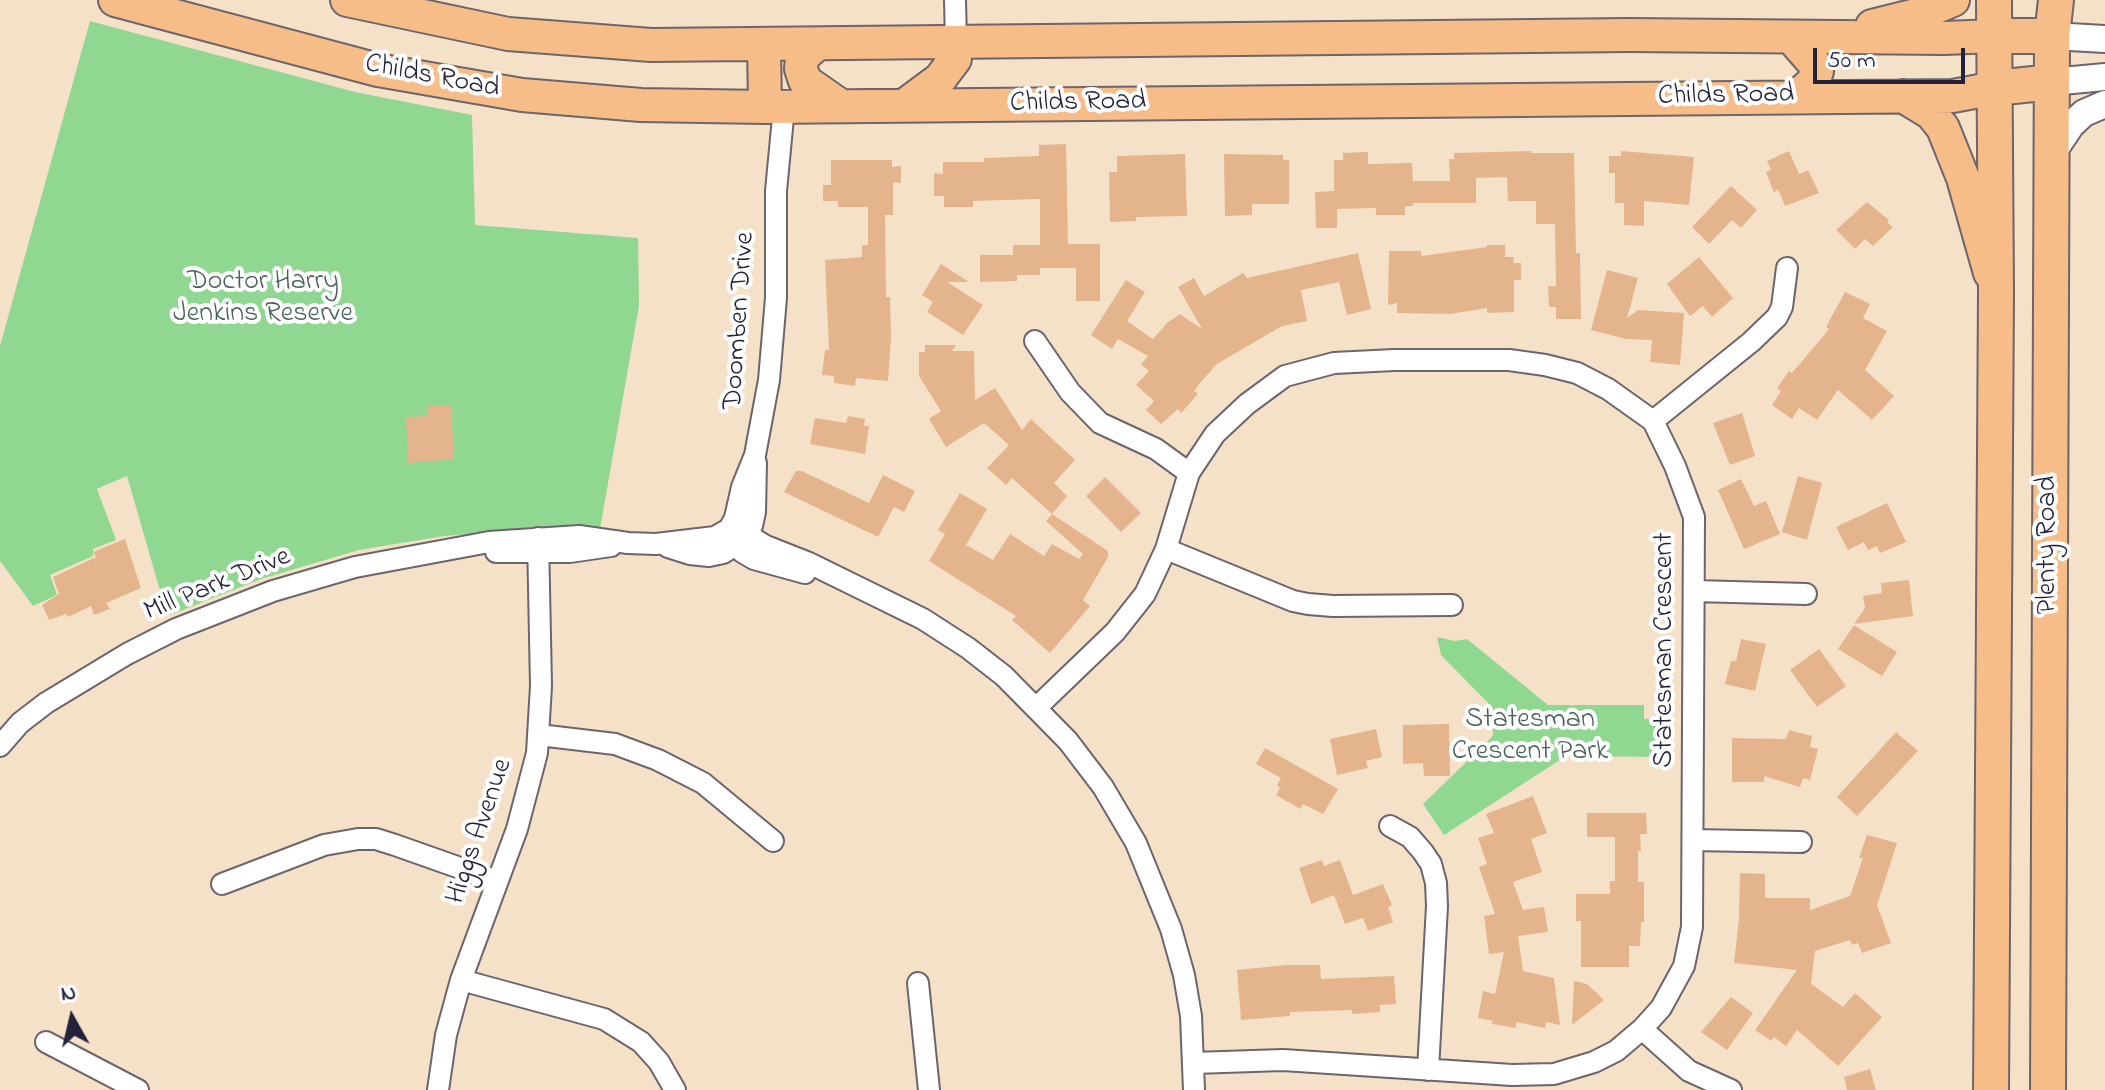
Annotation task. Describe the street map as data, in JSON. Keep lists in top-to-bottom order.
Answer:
{
  "streets": {
    "highway": ["Childs Road", "Plenty Road"],
    "street": [
      "Doomben Drive",
      "Mill Park Drive",
      "Statesman Crescent",
      "Higgs Avenue"
    ]
  },
  "crossings": [
    ["Childs Road", "Doomben Drive"],
    ["Childs Road", "Plenty Road"],
    ["Doomben Drive", "Mill Park Drive"],
    ["Mill Park Drive", "Higgs Avenue"]
  ],
  "parks": ["Doctor Harry Jenkins Reserve", "Statesman Crescent Park"],
  "scale_bar": "50 m",
  "north": "top"
}
